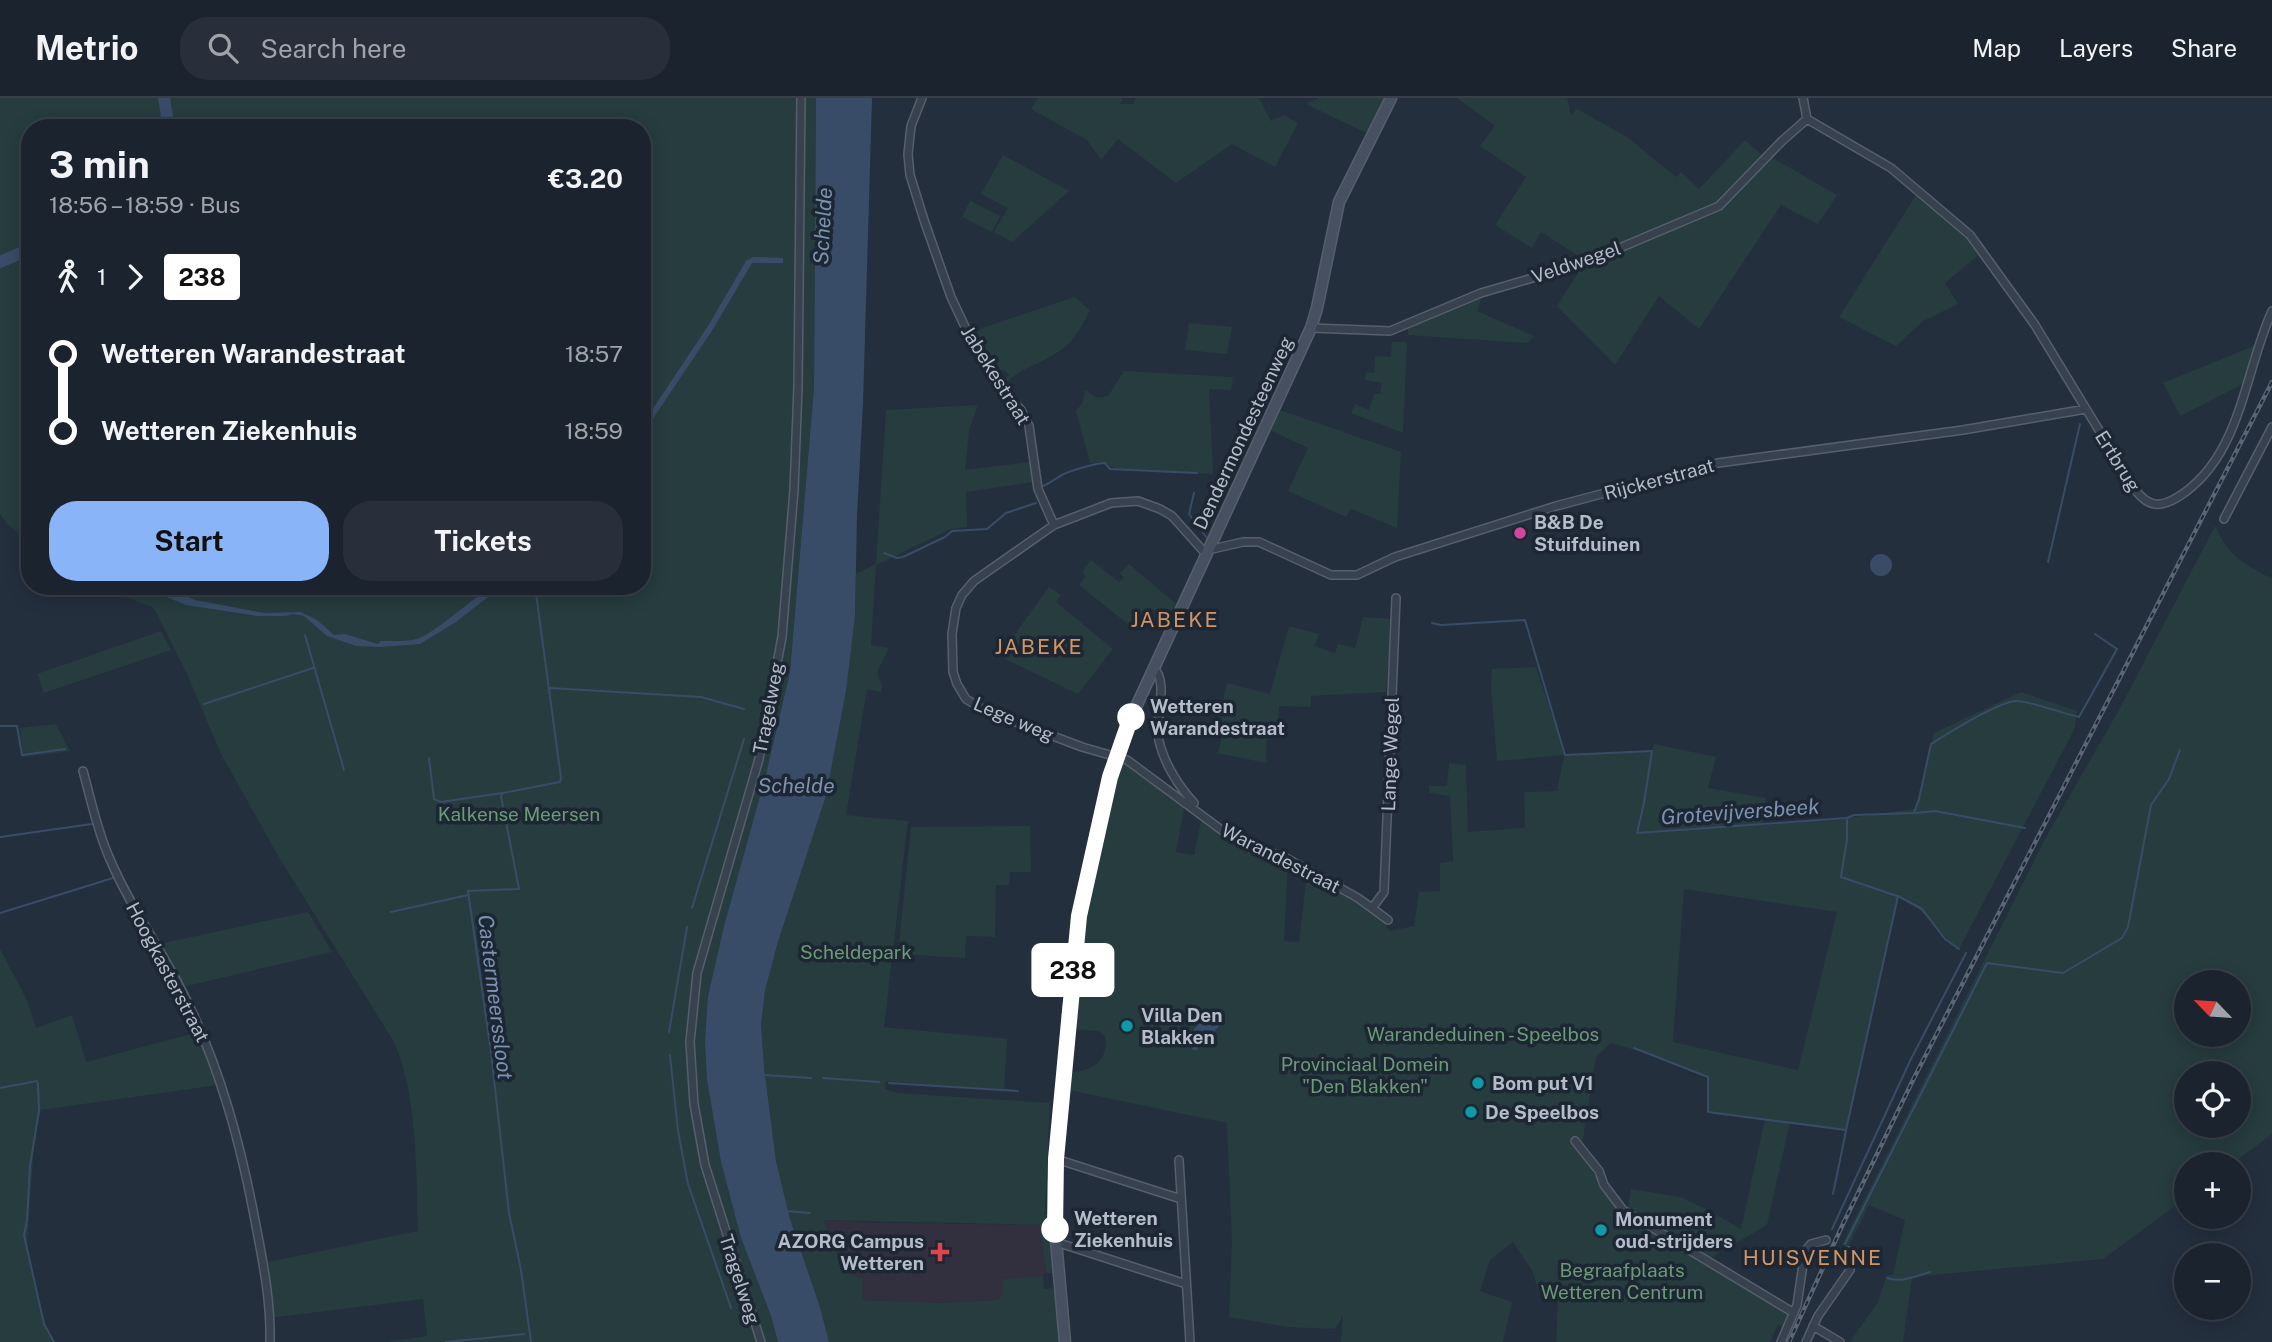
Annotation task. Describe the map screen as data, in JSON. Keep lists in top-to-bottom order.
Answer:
{
  "streets": {
    "main road": ["Dendermondesteenweg"],
    "street": [
      "Veldwegel",
      "Jabekestraat",
      "Ertbrug",
      "Rijckerstraat",
      "Tragelweg",
      "Lege weg",
      "Lange Wegel",
      "Warandestraat",
      "Hoogkasterstraat"
    ]
  },
  "crossings": [
    ["Veldwegel", "Dendermondesteenweg"],
    ["Veldwegel", "Ertbrug"],
    ["Jabekestraat", "Lege weg"],
    ["Dendermondesteenweg", "Rijckerstraat"],
    ["Dendermondesteenweg", "Lege weg"],
    ["Dendermondesteenweg", "Warandestraat"],
    ["Ertbrug", "Rijckerstraat"],
    ["Lege weg", "Warandestraat"],
    ["Lange Wegel", "Warandestraat"]
  ],
  "districts": ["JABEKE", "JABEKE", "HUISVENNE"],
  "water": ["Schelde", "Grotevijversbeek", "Castermeerssloot"],
  "parks": [
    "Kalkense Meersen",
    "Scheldepark",
    "Warandeduinen - Speelbos",
    "Provinciaal Domein \"Den Blakken\"",
    "Begraafplaats Wetteren Centrum"
  ],
  "places": {
    "other": [
      "B&B De Stuifduinen",
      "Wetteren Warandestraat",
      "Villa Den Blakken",
      "Bom put V1",
      "De Speelbos",
      "Wetteren Ziekenhuis",
      "Monument oud-strijders"
    ],
    "health": ["AZORG Campus Wetteren"]
  },
  "lines": ["bus line 238"],
  "north": "top left",
  "page": {
    "header": "Metrio",
    "search": "Search here",
    "nav": ["Map", "Layers", "Share"],
    "on_map": "238",
    "heading": ["3 min", "18:56 – 18:59 · Bus", "€3.20"],
    "legs": ["1", "238"],
    "list": [
      {
        "name": "Wetteren Warandestraat",
        "value": "18:57"
      },
      {
        "name": "Wetteren Ziekenhuis",
        "value": "18:59"
      }
    ],
    "buttons": ["Start", "Tickets"],
    "map_buttons": ["+", "−"]
  }
}
